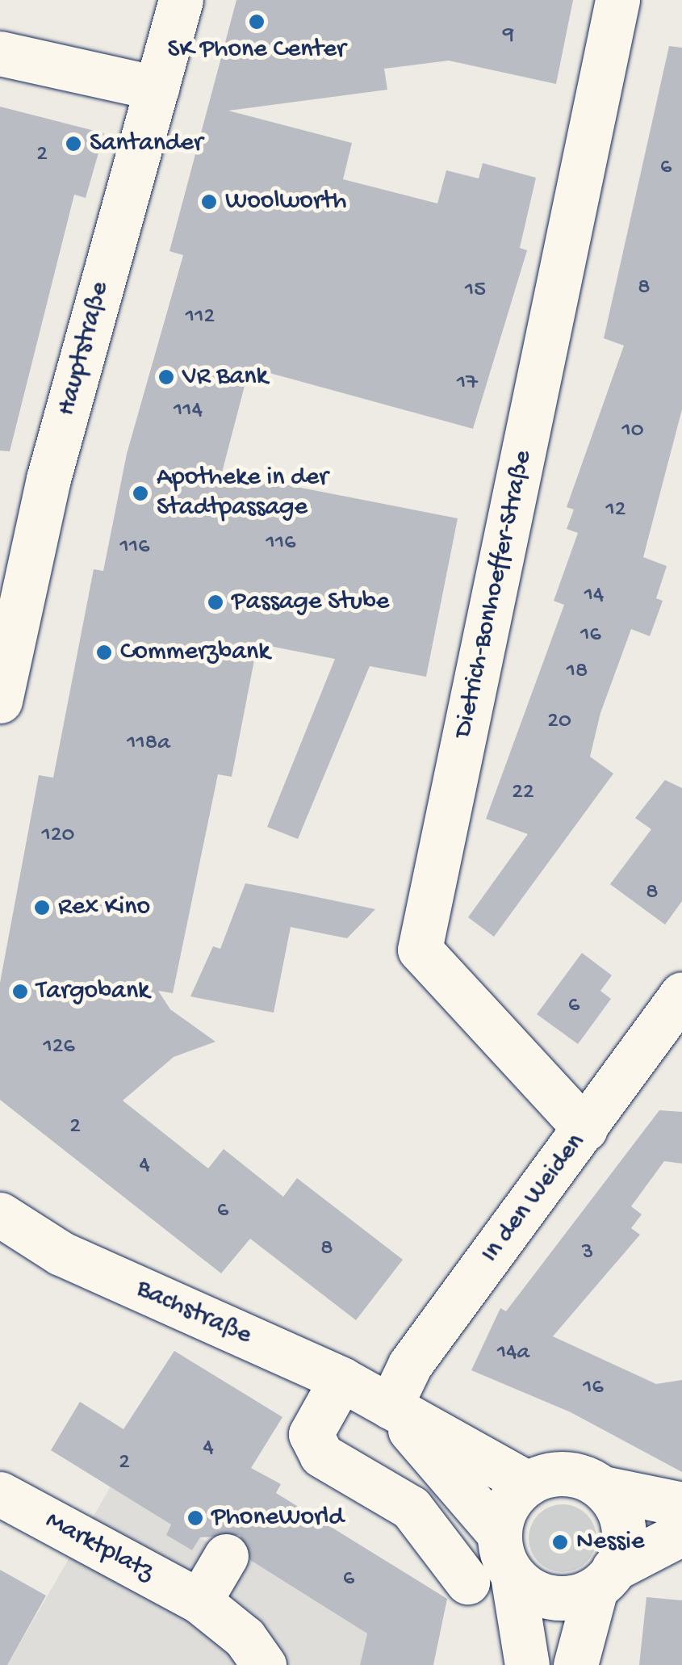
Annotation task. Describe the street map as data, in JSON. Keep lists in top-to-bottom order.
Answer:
{
  "streets": {
    "street": [
      "Hauptstraße",
      "Dietrich-Bonhoeffer-Straße",
      "In den Weiden",
      "Bachstraße",
      "Marktplatz"
    ]
  },
  "crossings": [
    ["Dietrich-Bonhoeffer-Straße", "In den Weiden"],
    ["In den Weiden", "Bachstraße"]
  ],
  "places": [
    "SK Phone Center",
    "Santander",
    "Woolworth",
    "VR Bank",
    "Apotheke in der Stadtpassage",
    "Passage Stube",
    "Commerzbank",
    "Rex Kino",
    "Targobank",
    "PhoneWorld",
    "Nessie"
  ],
  "house_numbers": [
    "9",
    "2",
    "6",
    "8",
    "15",
    "112",
    "17",
    "114",
    "10",
    "12",
    "116",
    "116",
    "14",
    "16",
    "18",
    "20",
    "118a",
    "22",
    "120",
    "8",
    "6",
    "126",
    "2",
    "4",
    "6",
    "8",
    "3",
    "14a",
    "16",
    "4",
    "2",
    "6"
  ]
}
